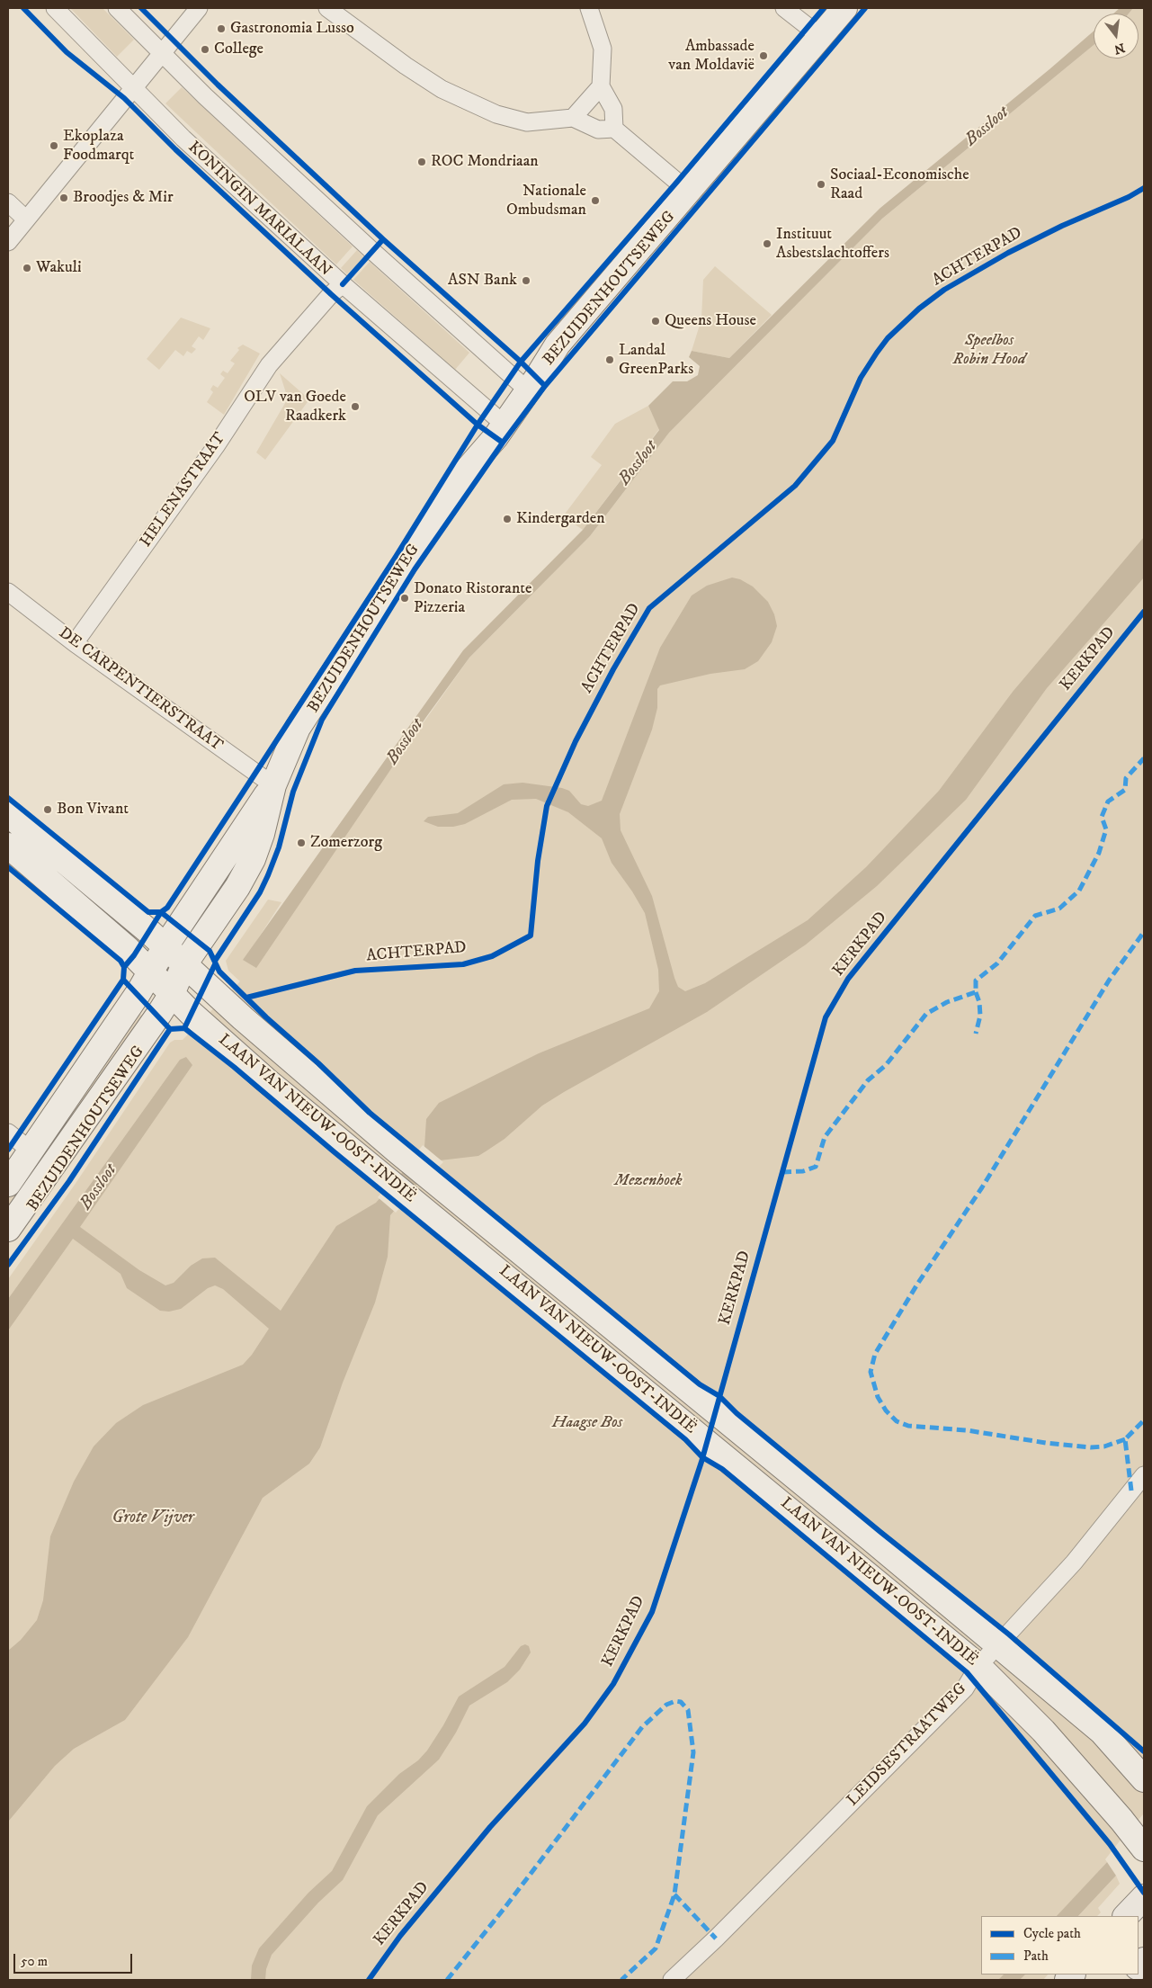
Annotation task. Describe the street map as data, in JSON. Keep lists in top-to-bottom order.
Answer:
{
  "streets": {
    "main road": ["BEZUIDENHOUTSEWEG", "LAAN VAN NIEUW-OOST-INDIË"],
    "street": [
      "KONINGIN MARIALAAN",
      "HELENASTRAAT",
      "DE CARPENTIERSTRAAT",
      "LEIDSESTRAATWEG"
    ],
    "cycle path": ["ACHTERPAD", "KERKPAD"]
  },
  "crossings": [
    ["KONINGIN MARIALAAN", "BEZUIDENHOUTSEWEG"],
    ["KONINGIN MARIALAAN", "HELENASTRAAT"],
    ["BEZUIDENHOUTSEWEG", "DE CARPENTIERSTRAAT"],
    ["BEZUIDENHOUTSEWEG", "LAAN VAN NIEUW-OOST-INDIË"],
    ["HELENASTRAAT", "DE CARPENTIERSTRAAT"],
    ["LAAN VAN NIEUW-OOST-INDIË", "LEIDSESTRAATWEG"]
  ],
  "water": ["Bossloot", "Grote Vijver"],
  "parks": ["Speelbos Robin Hood", "Mezenhoek", "Haagse Bos"],
  "places": [
    "Gastronomia Lusso",
    "College",
    "Ambassade van Moldavië",
    "Ekoplaza Foodmarqt",
    "ROC Mondriaan",
    "Sociaal-Economische Raad",
    "Broodjes & Mir",
    "Nationale Ombudsman",
    "Instituut Asbestslachtoffers",
    "Wakuli",
    "ASN Bank",
    "Queens House",
    "Landal GreenParks",
    "OLV van Goede Raadkerk",
    "Kindergarden",
    "Donato Ristorante Pizzeria",
    "Bon Vivant",
    "Zomerzorg"
  ],
  "legend": ["Cycle path", "Path"],
  "scale_bar": "50 m",
  "north": "bottom"
}
